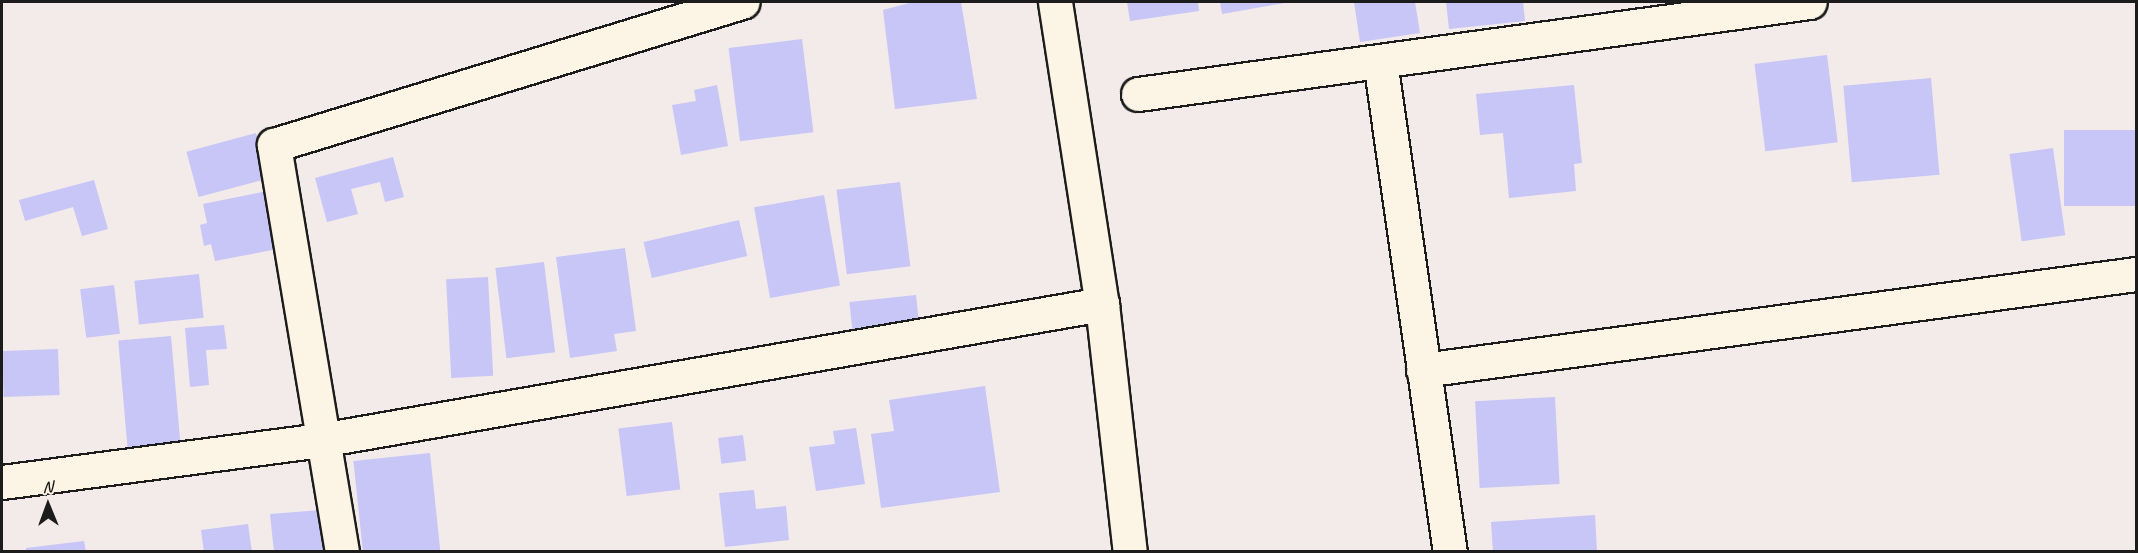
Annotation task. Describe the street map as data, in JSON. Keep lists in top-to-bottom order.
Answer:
{
  "north": "top"
}
